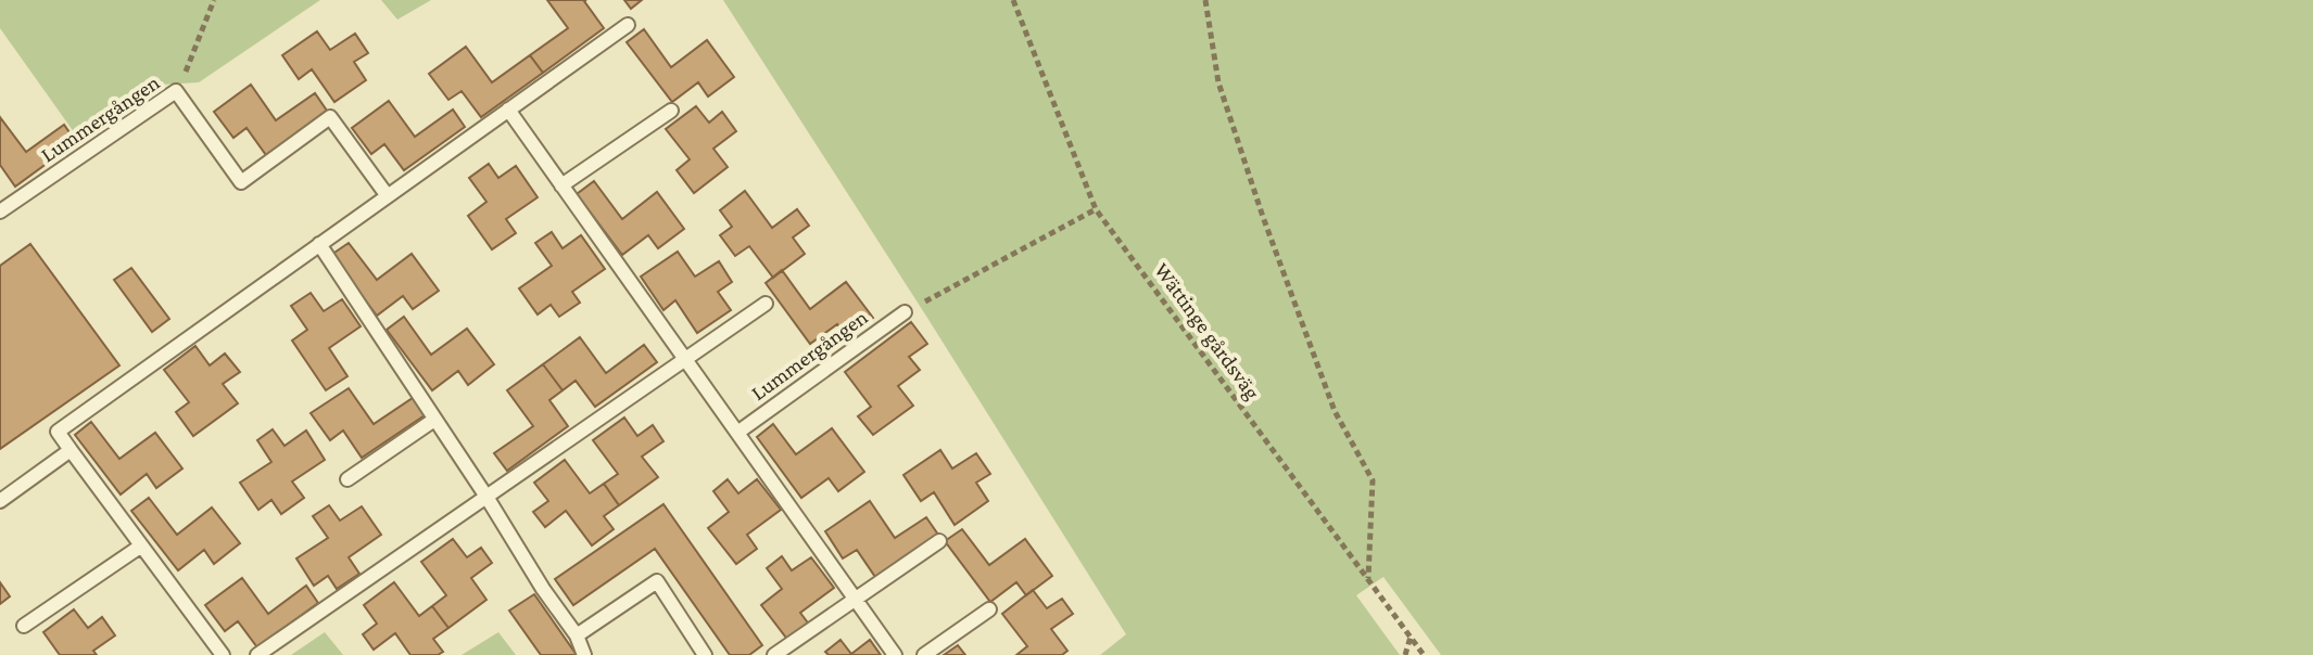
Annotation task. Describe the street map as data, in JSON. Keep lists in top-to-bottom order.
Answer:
{
  "streets": {
    "lane": ["Lummergången"],
    "path": ["Wättinge gårdsväg"]
  }
}
